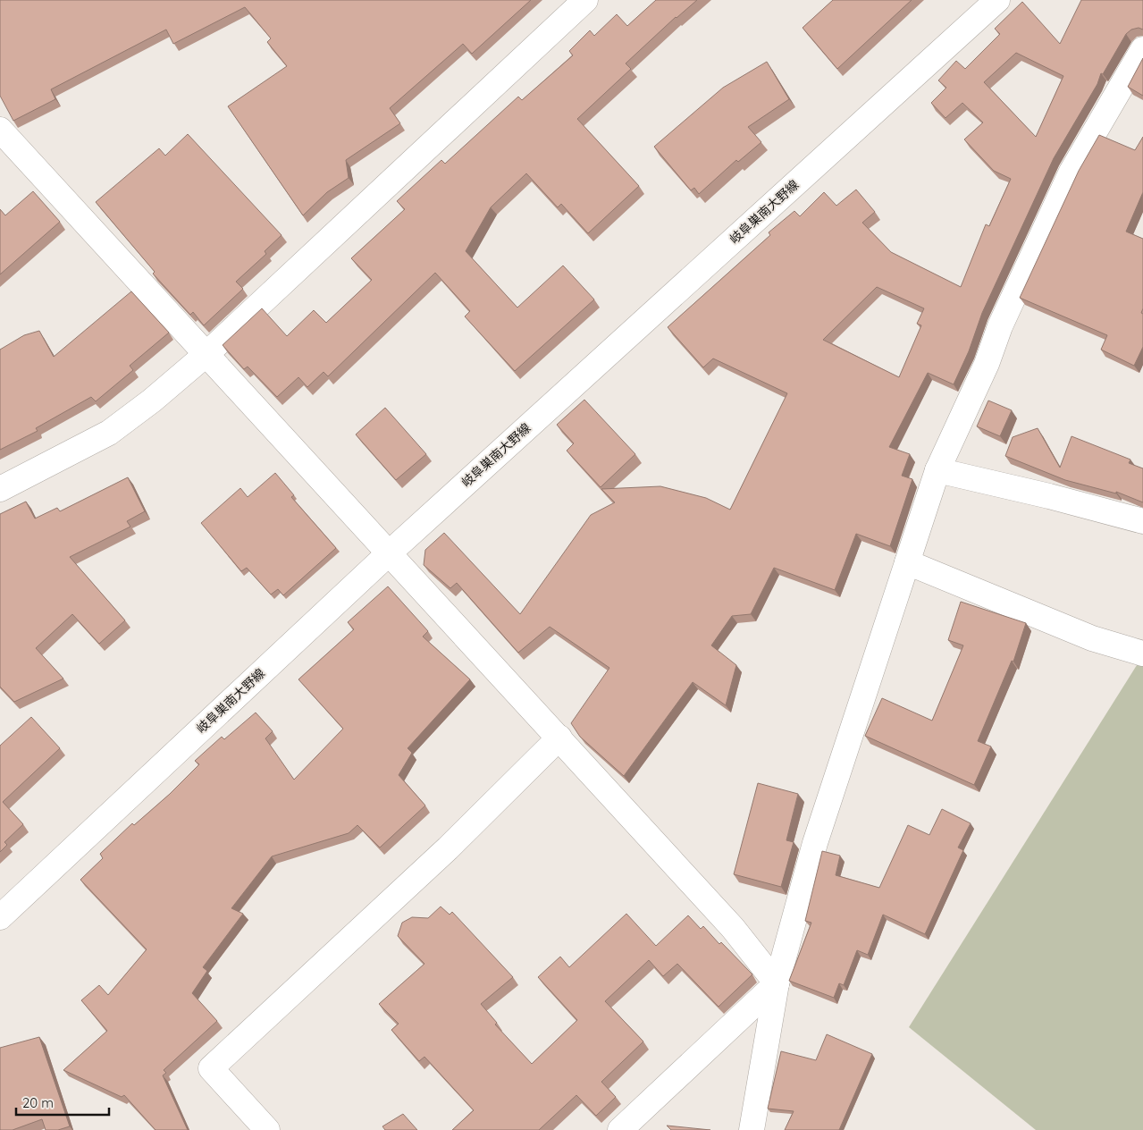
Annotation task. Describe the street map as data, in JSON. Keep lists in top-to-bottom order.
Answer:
{
  "streets": {
    "street": ["岐阜巣南大野線"]
  },
  "scale_bar": "20 m"
}
